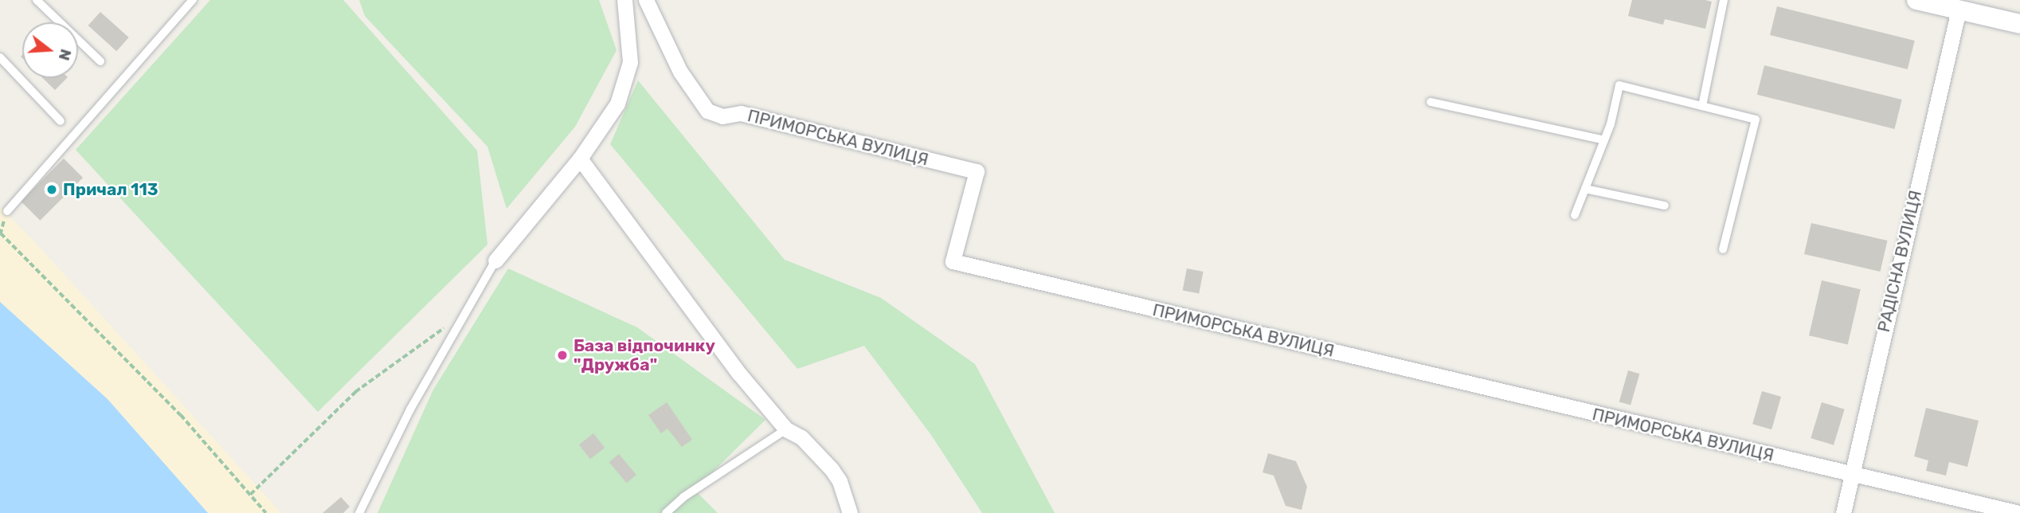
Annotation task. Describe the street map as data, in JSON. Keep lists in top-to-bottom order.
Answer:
{
  "streets": {
    "street": ["ПРИМОРСЬКА ВУЛИЦЯ", "РАДІСНА ВУЛИЦЯ"]
  },
  "crossings": [
    ["ПРИМОРСЬКА ВУЛИЦЯ", "РАДІСНА ВУЛИЦЯ"]
  ],
  "places": ["Причал 113", "База відпочинку \"Дружба\""],
  "north": "right"
}
